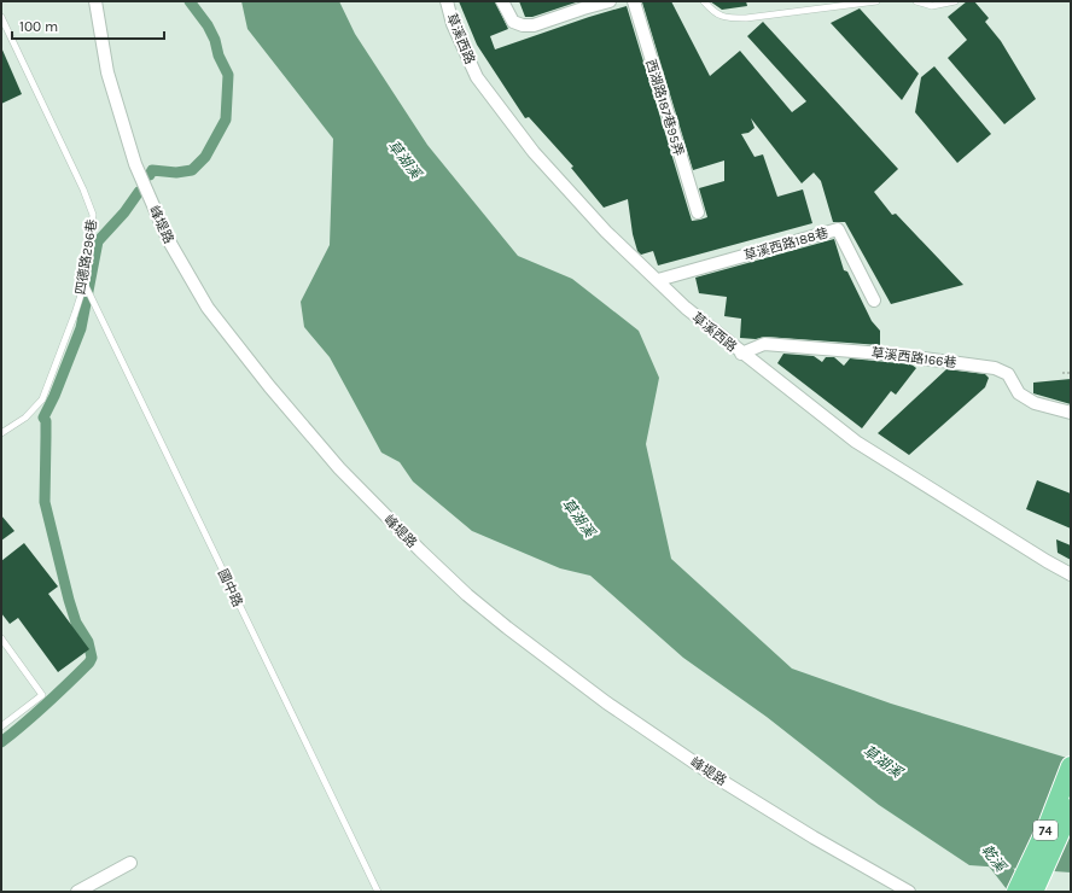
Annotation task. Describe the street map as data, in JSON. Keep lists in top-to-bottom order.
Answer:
{
  "streets": {
    "highway": ["74"],
    "street": [
      "草溪西路",
      "西湖路187巷95弄",
      "峰堤路",
      "草溪西路188巷",
      "草溪西路166巷"
    ],
    "lane": ["四德路296巷", "國中路"]
  },
  "crossings": [
    ["草溪西路", "草溪西路188巷"],
    ["草溪西路", "草溪西路166巷"],
    ["四德路296巷", "國中路"]
  ],
  "water": ["草湖溪", "乾溪"],
  "scale_bar": "100 m"
}
